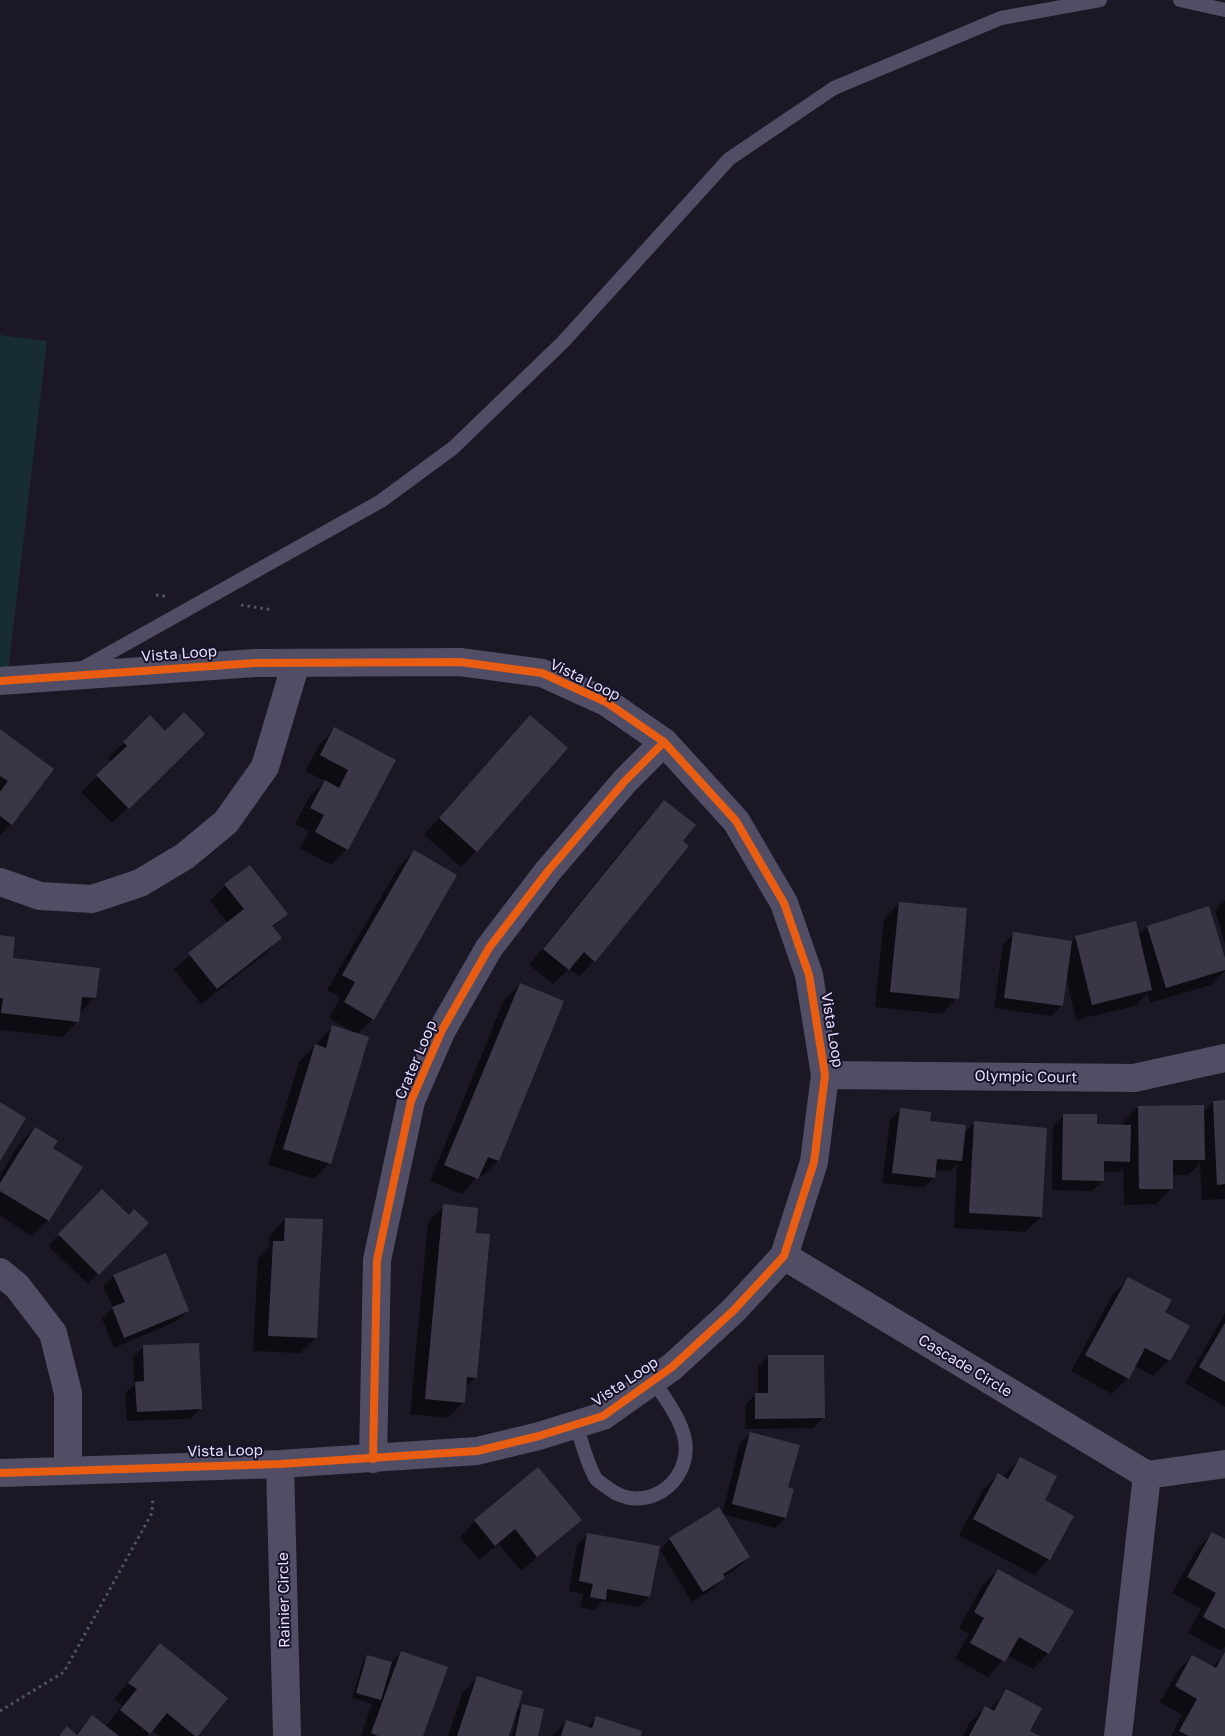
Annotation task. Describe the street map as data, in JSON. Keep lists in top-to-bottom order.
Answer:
{
  "streets": {
    "street": [
      "Vista Loop",
      "Crater Loop",
      "Olympic Court",
      "Cascade Circle",
      "Rainier Circle"
    ]
  },
  "crossings": [
    ["Vista Loop", "Crater Loop"],
    ["Vista Loop", "Olympic Court"],
    ["Vista Loop", "Cascade Circle"],
    ["Vista Loop", "Rainier Circle"]
  ]
}
